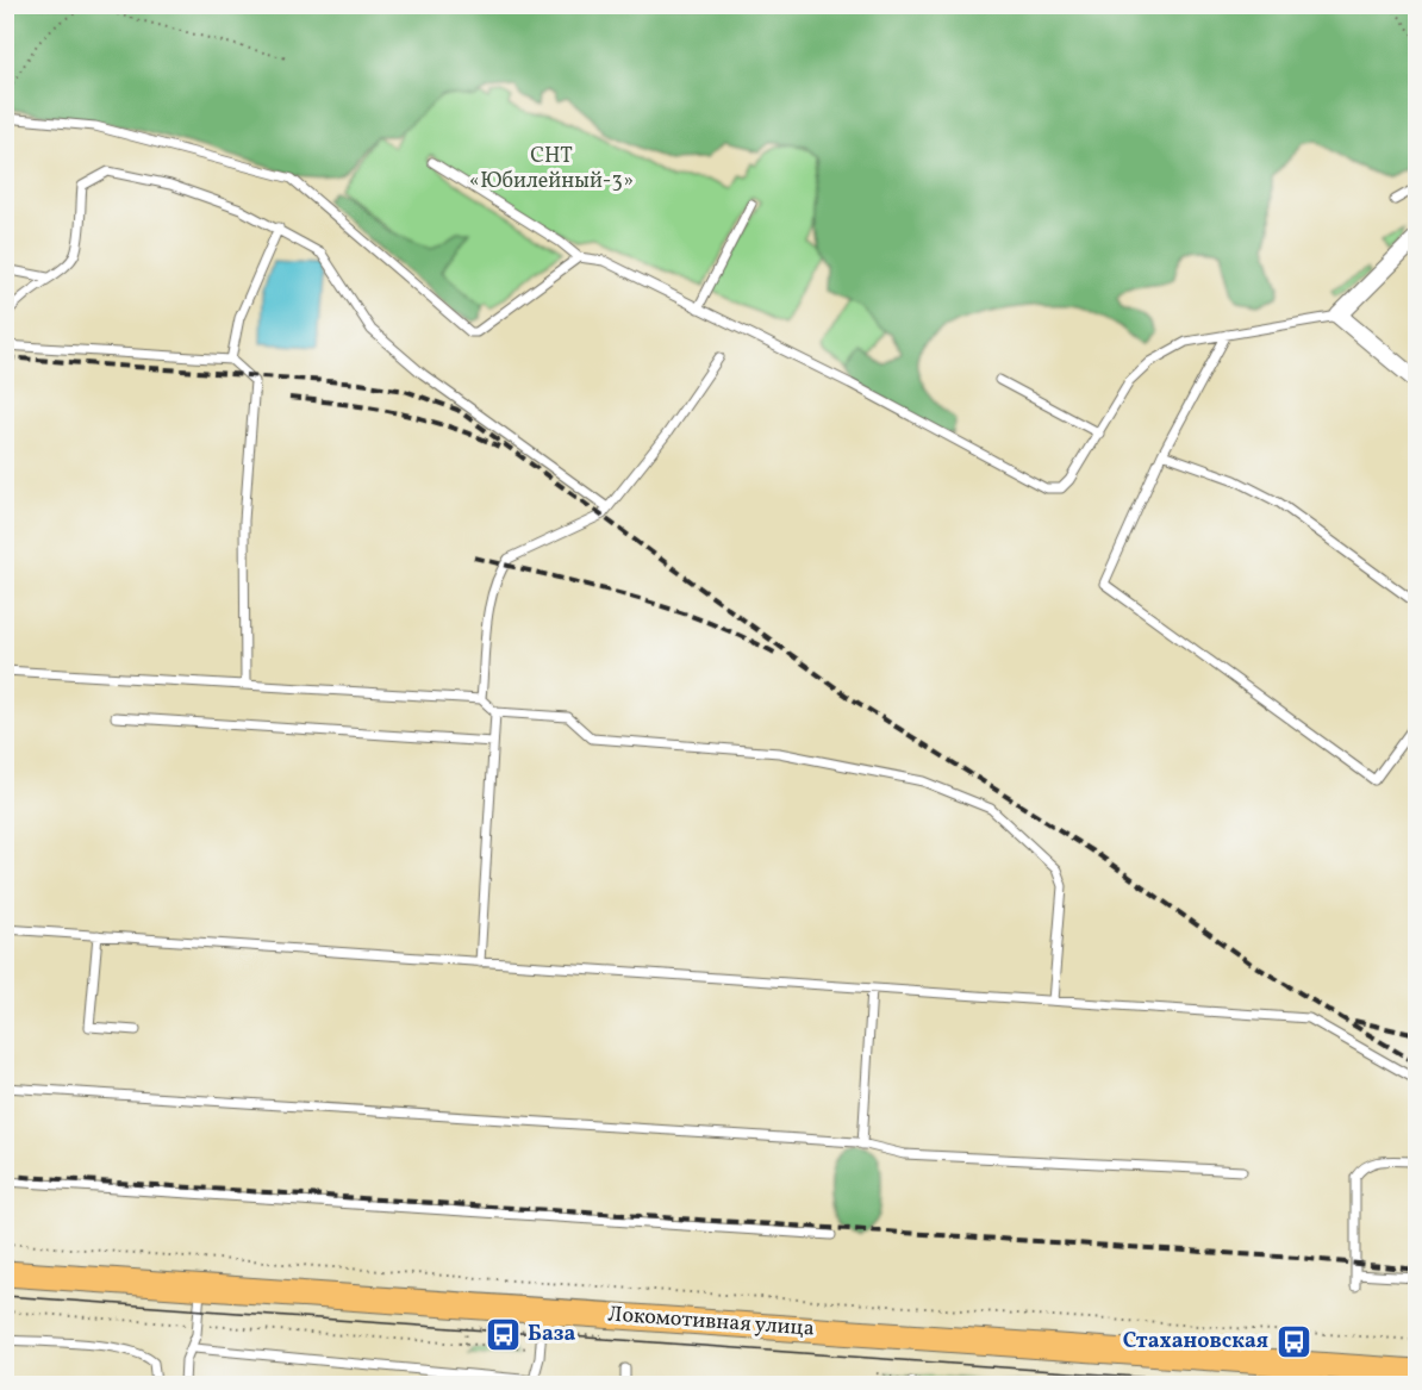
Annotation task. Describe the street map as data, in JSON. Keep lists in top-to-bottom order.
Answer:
{
  "streets": {
    "main road": ["Локомотивная улица"]
  },
  "parks": ["СНТ «Юбилейный-3»"],
  "places": {
    "bus stop": ["База", "Стахановская"]
  }
}
